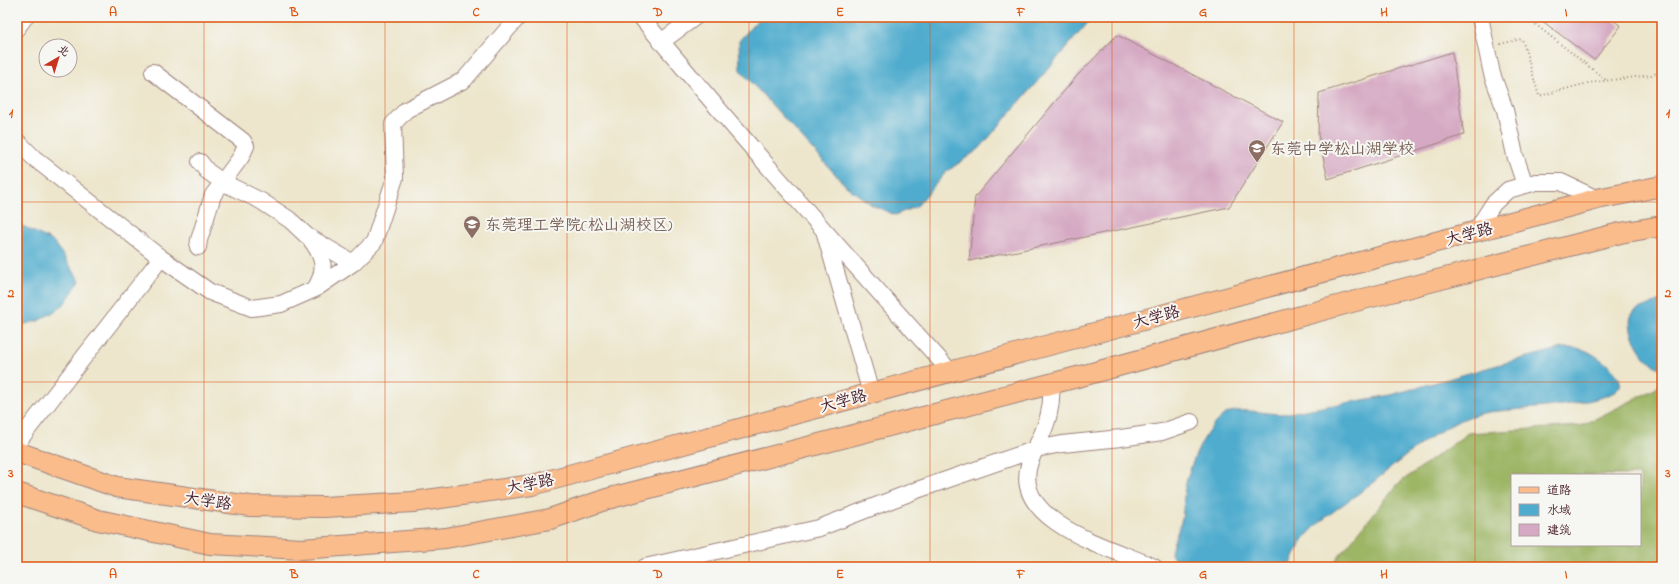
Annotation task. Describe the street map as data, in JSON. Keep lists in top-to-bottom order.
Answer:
{
  "streets": {
    "main road": ["大学路"]
  },
  "places": {
    "school or university": ["东莞中学松山湖学校", "东莞理工学院(松山湖校区)"]
  },
  "legend": ["道路", "水域", "建筑"],
  "north": "top right",
  "grid": {
    "columns": [
      "A",
      "B",
      "C",
      "D",
      "E",
      "F",
      "G",
      "H",
      "I"
    ],
    "rows": ["1", "2", "3"]
  }
}
